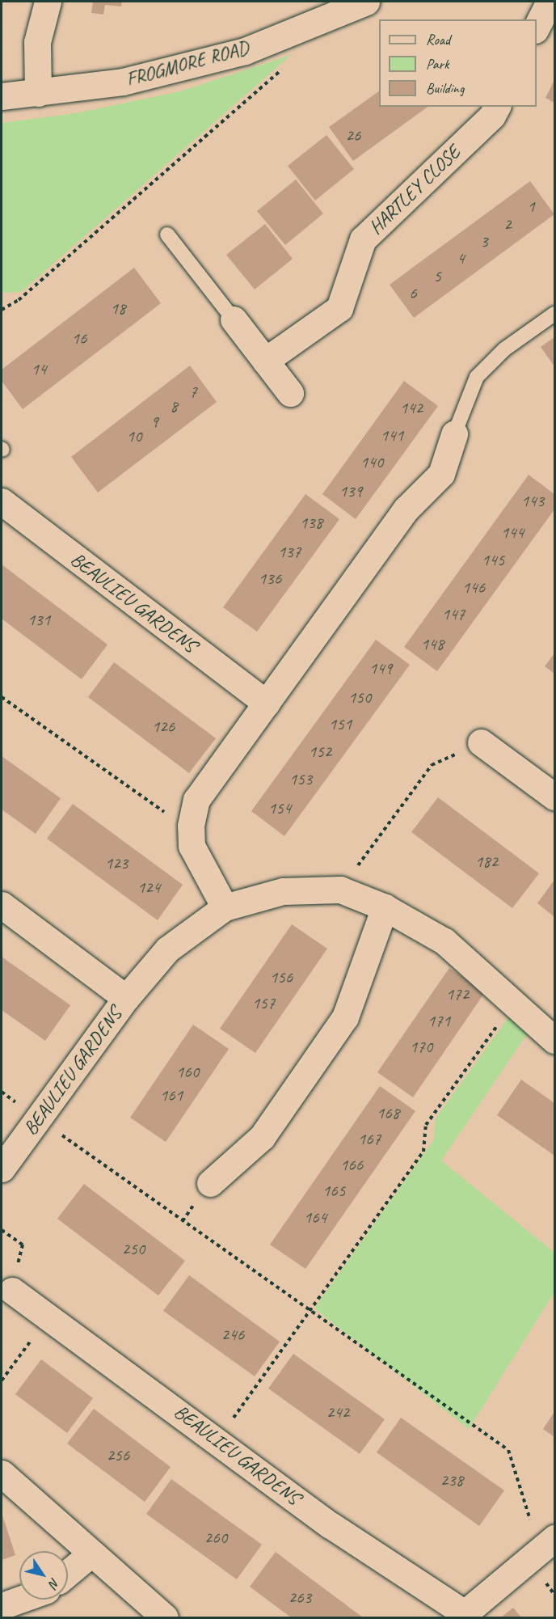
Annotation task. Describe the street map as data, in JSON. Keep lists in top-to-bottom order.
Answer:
{
  "streets": {
    "street": ["FROGMORE ROAD", "HARTLEY CLOSE", "BEAULIEU GARDENS"]
  },
  "house_numbers": [
    "26",
    "1",
    "2",
    "3",
    "4",
    "5",
    "6",
    "18",
    "16",
    "14",
    "7",
    "8",
    "142",
    "9",
    "141",
    "10",
    "140",
    "139",
    "143",
    "138",
    "144",
    "137",
    "145",
    "136",
    "146",
    "147",
    "131",
    "148",
    "149",
    "150",
    "151",
    "126",
    "152",
    "153",
    "154",
    "182",
    "123",
    "124",
    "156",
    "172",
    "157",
    "171",
    "170",
    "160",
    "161",
    "168",
    "167",
    "166",
    "165",
    "164",
    "250",
    "246",
    "242",
    "256",
    "238",
    "260",
    "263"
  ],
  "legend": ["Road", "Park", "Building"],
  "north": "bottom right"
}
